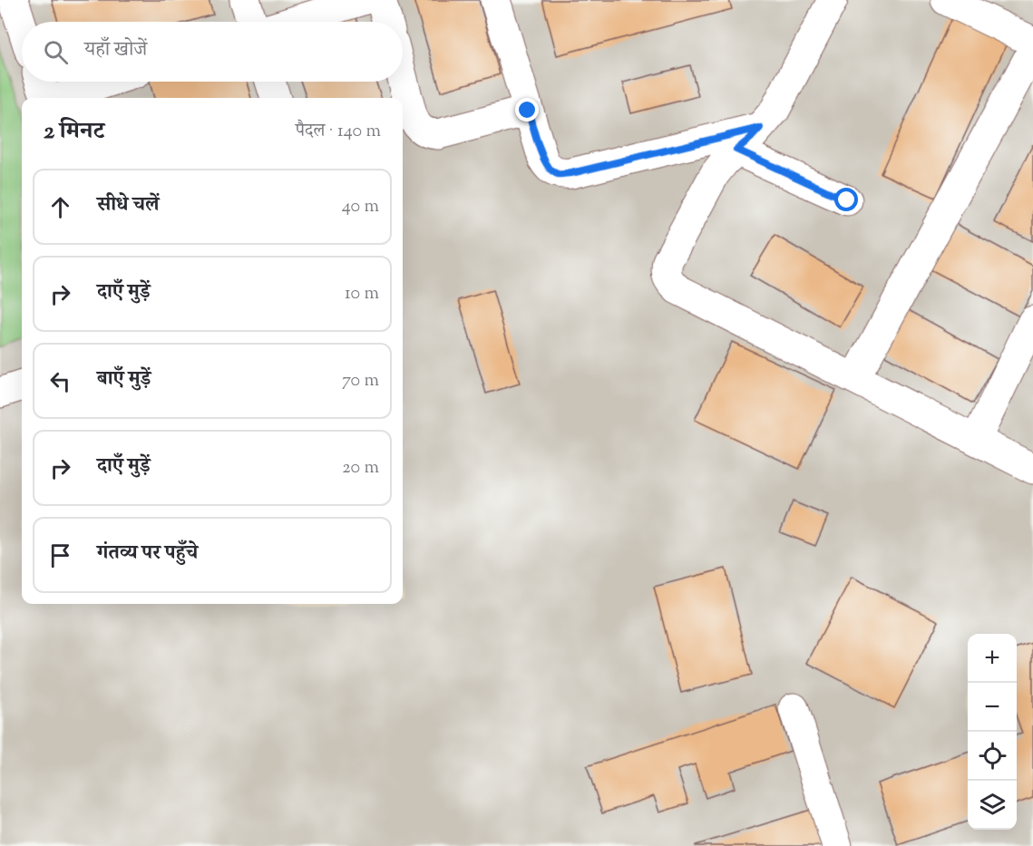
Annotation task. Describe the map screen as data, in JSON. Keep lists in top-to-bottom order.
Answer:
{
  "page": {
    "search": "यहाँ खोजें",
    "heading": ["2 मिनट", "पैदल · 140 m"],
    "list": [
      ["सीधे चलें", "40 m"],
      ["दाएँ मुड़ें", "10 m"],
      ["बाएँ मुड़ें", "70 m"],
      ["दाएँ मुड़ें", "20 m"],
      "गंतव्य पर पहुँचे"
    ],
    "map_buttons": ["+", "−"]
  }
}
